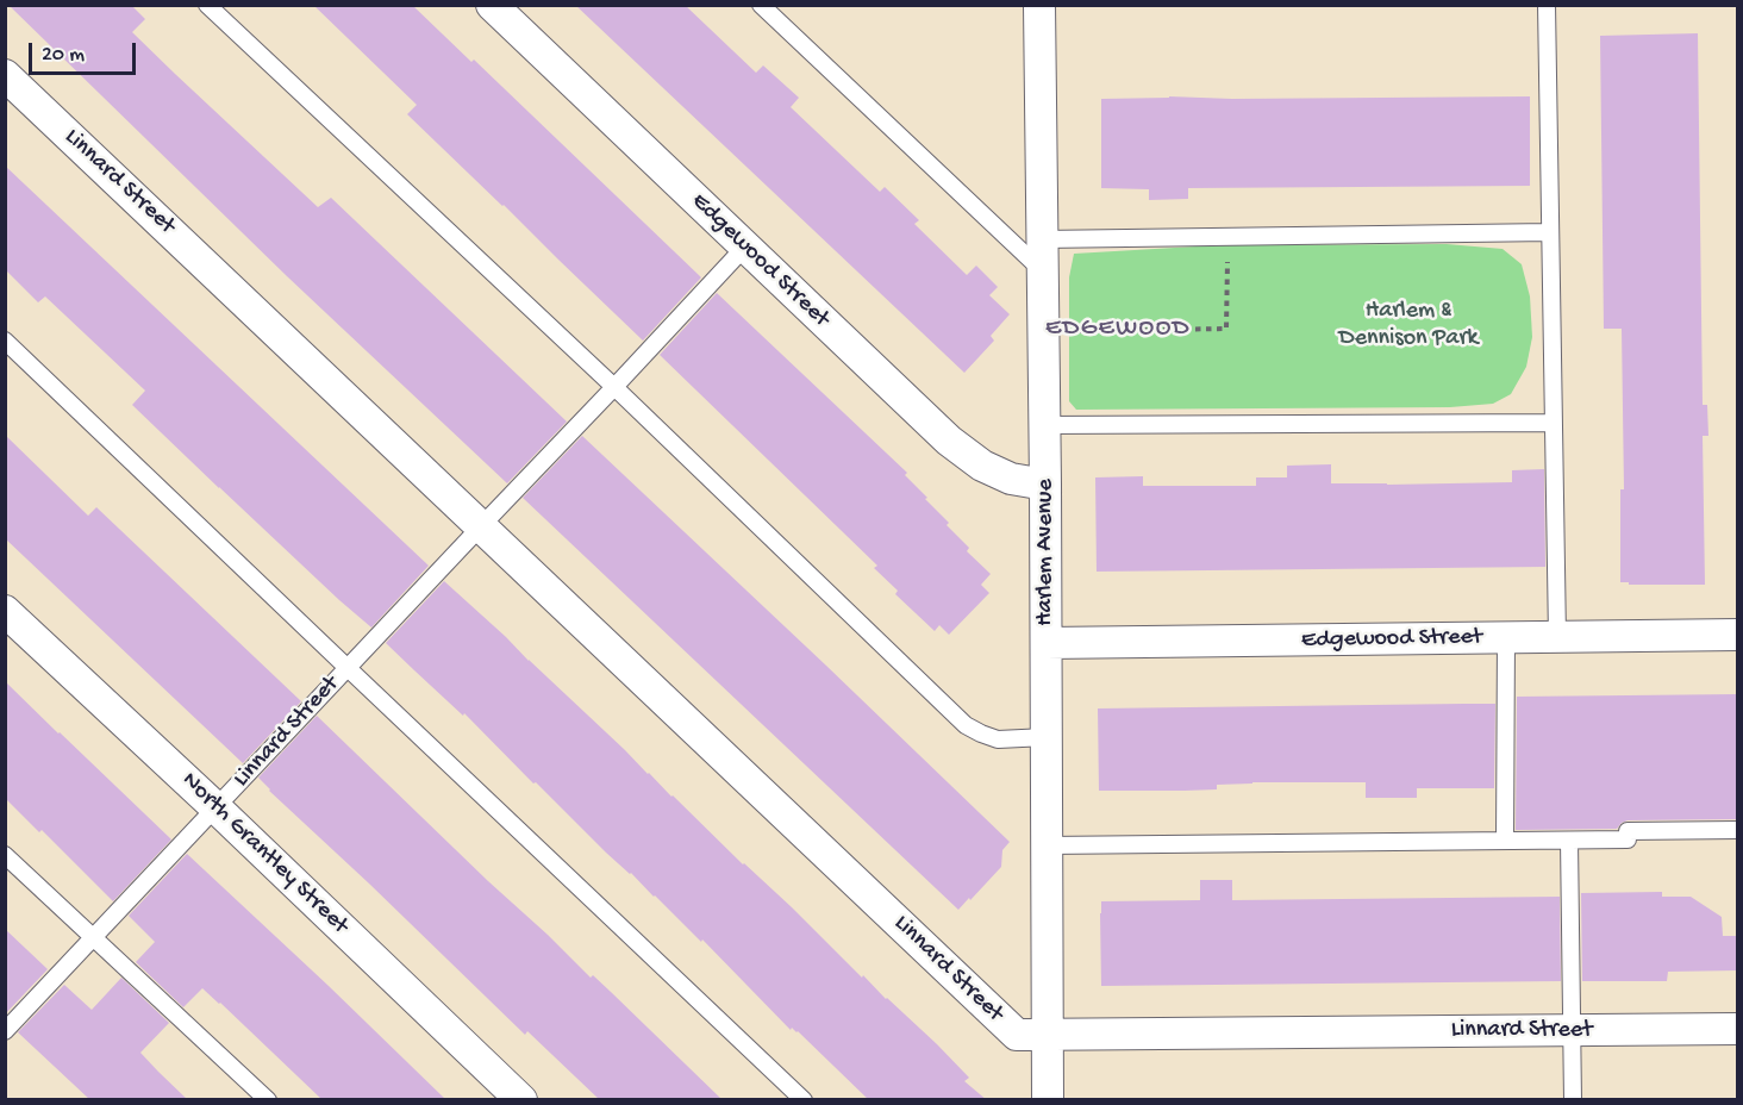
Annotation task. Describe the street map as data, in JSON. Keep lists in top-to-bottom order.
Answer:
{
  "streets": {
    "street": [
      "Linnard Street",
      "Edgewood Street",
      "Harlem Avenue",
      "North Grantley Street"
    ]
  },
  "crossings": [
    ["Linnard Street", "Edgewood Street"],
    ["Linnard Street", "Harlem Avenue"],
    ["Linnard Street", "North Grantley Street"],
    ["Edgewood Street", "Harlem Avenue"]
  ],
  "districts": ["EDGEWOOD"],
  "parks": ["Harlem & Dennison Park"],
  "scale_bar": "20 m"
}
